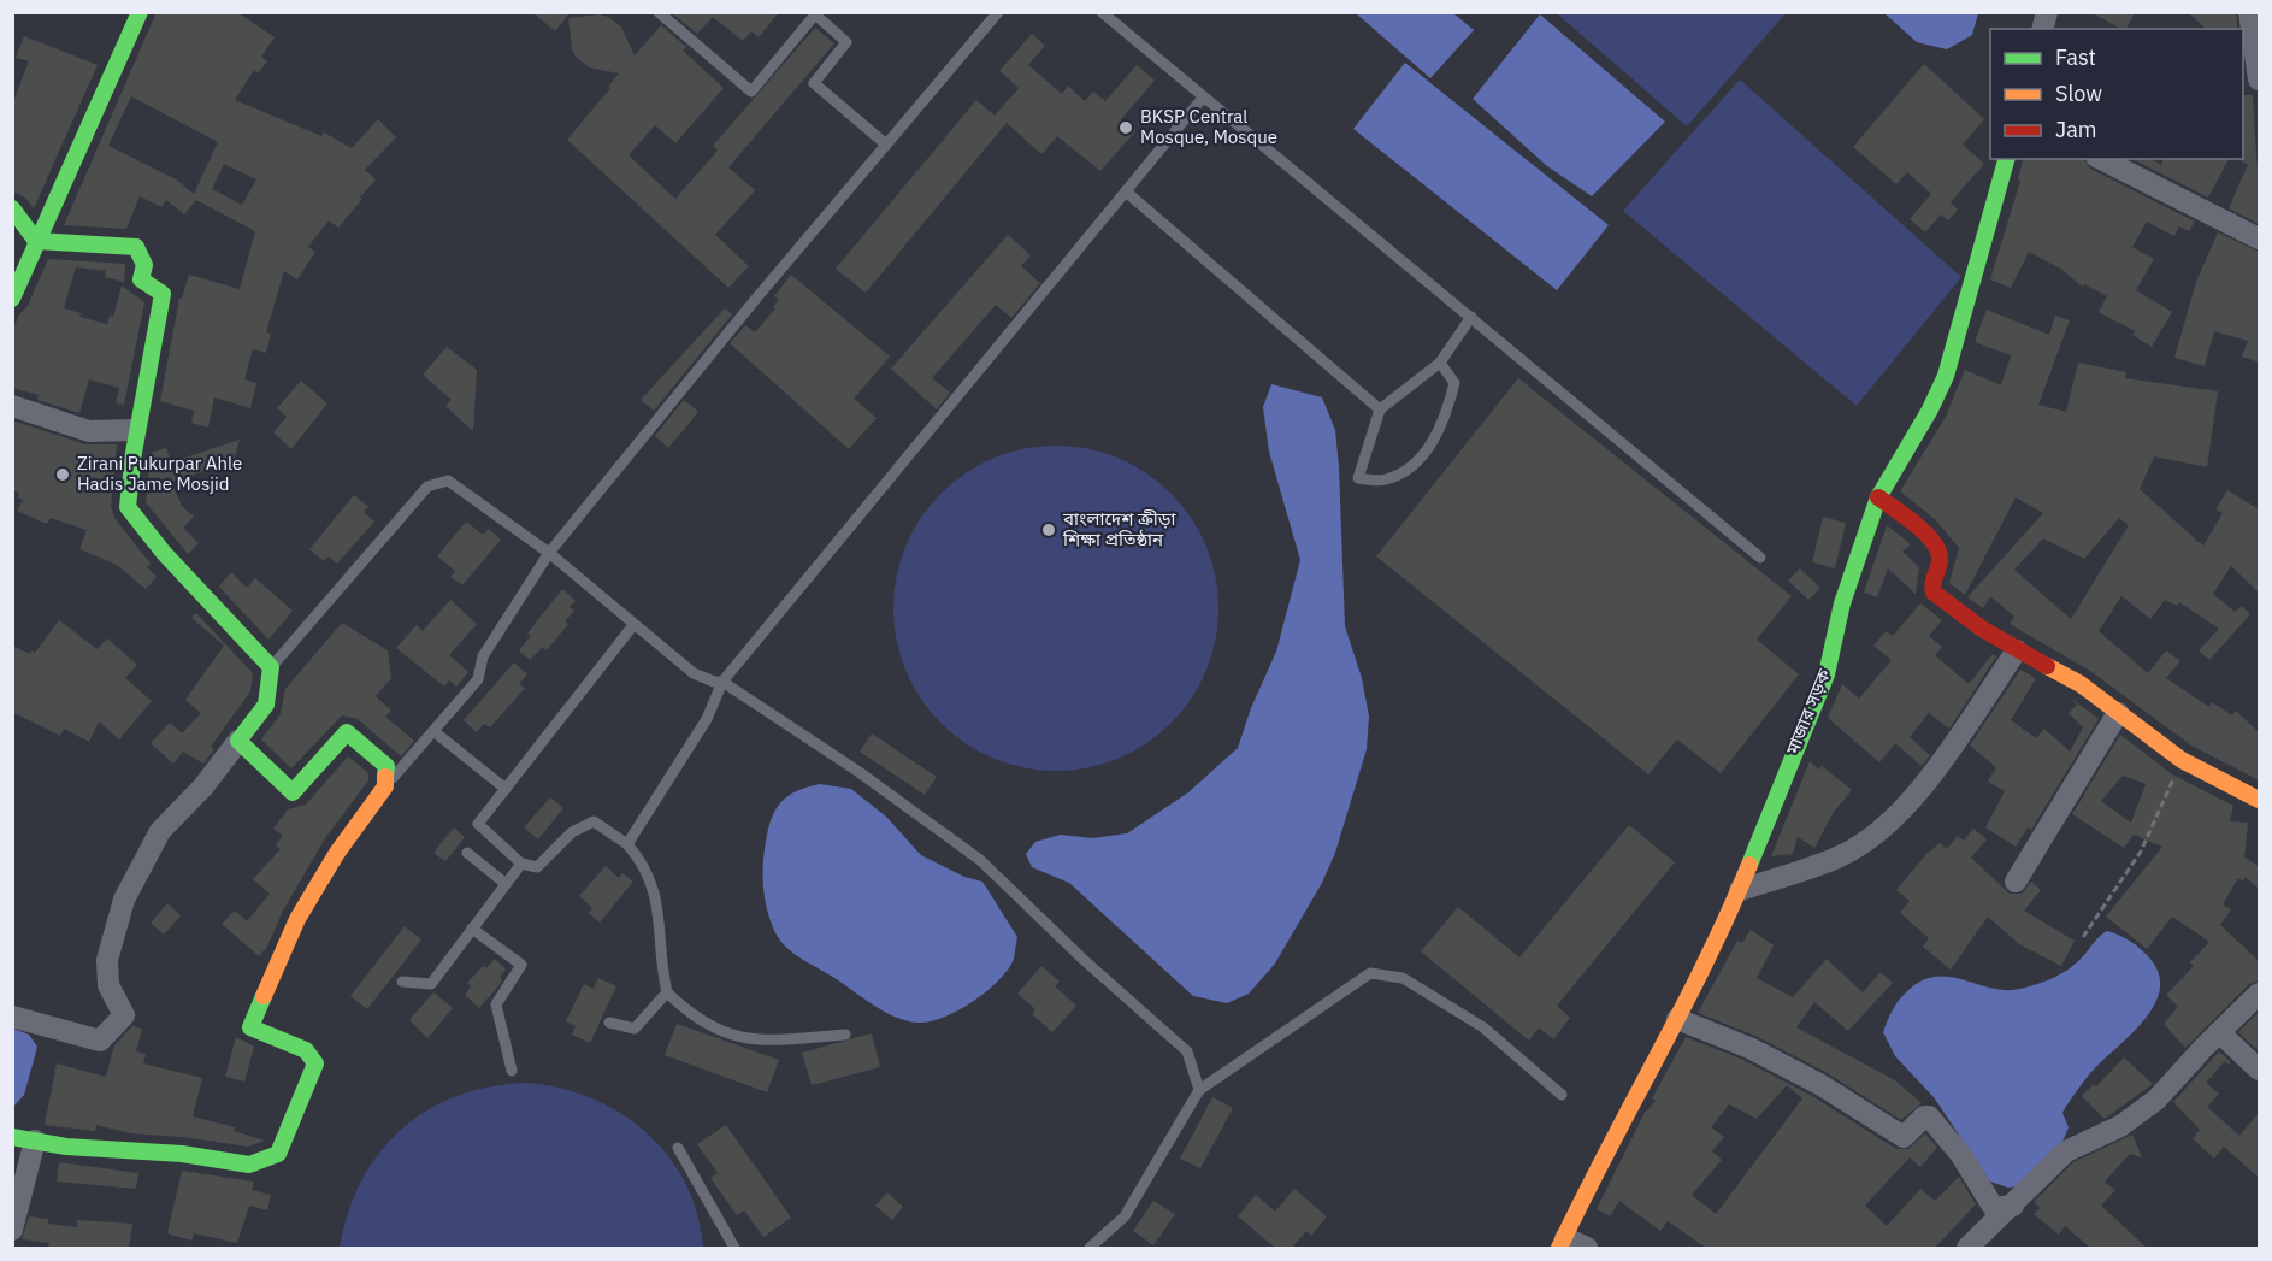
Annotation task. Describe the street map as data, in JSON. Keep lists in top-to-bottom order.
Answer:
{
  "streets": {
    "street": ["মাজার সড়ক"]
  },
  "places": ["BKSP Central Mosque, Mosque", "Zirani Pukurpar Ahle Hadis Jame Mosjid", "বাংলাদেশ ক্রীড়া শিক্ষা প্রতিষ্ঠান"],
  "legend": ["Fast", "Slow", "Jam"]
}
